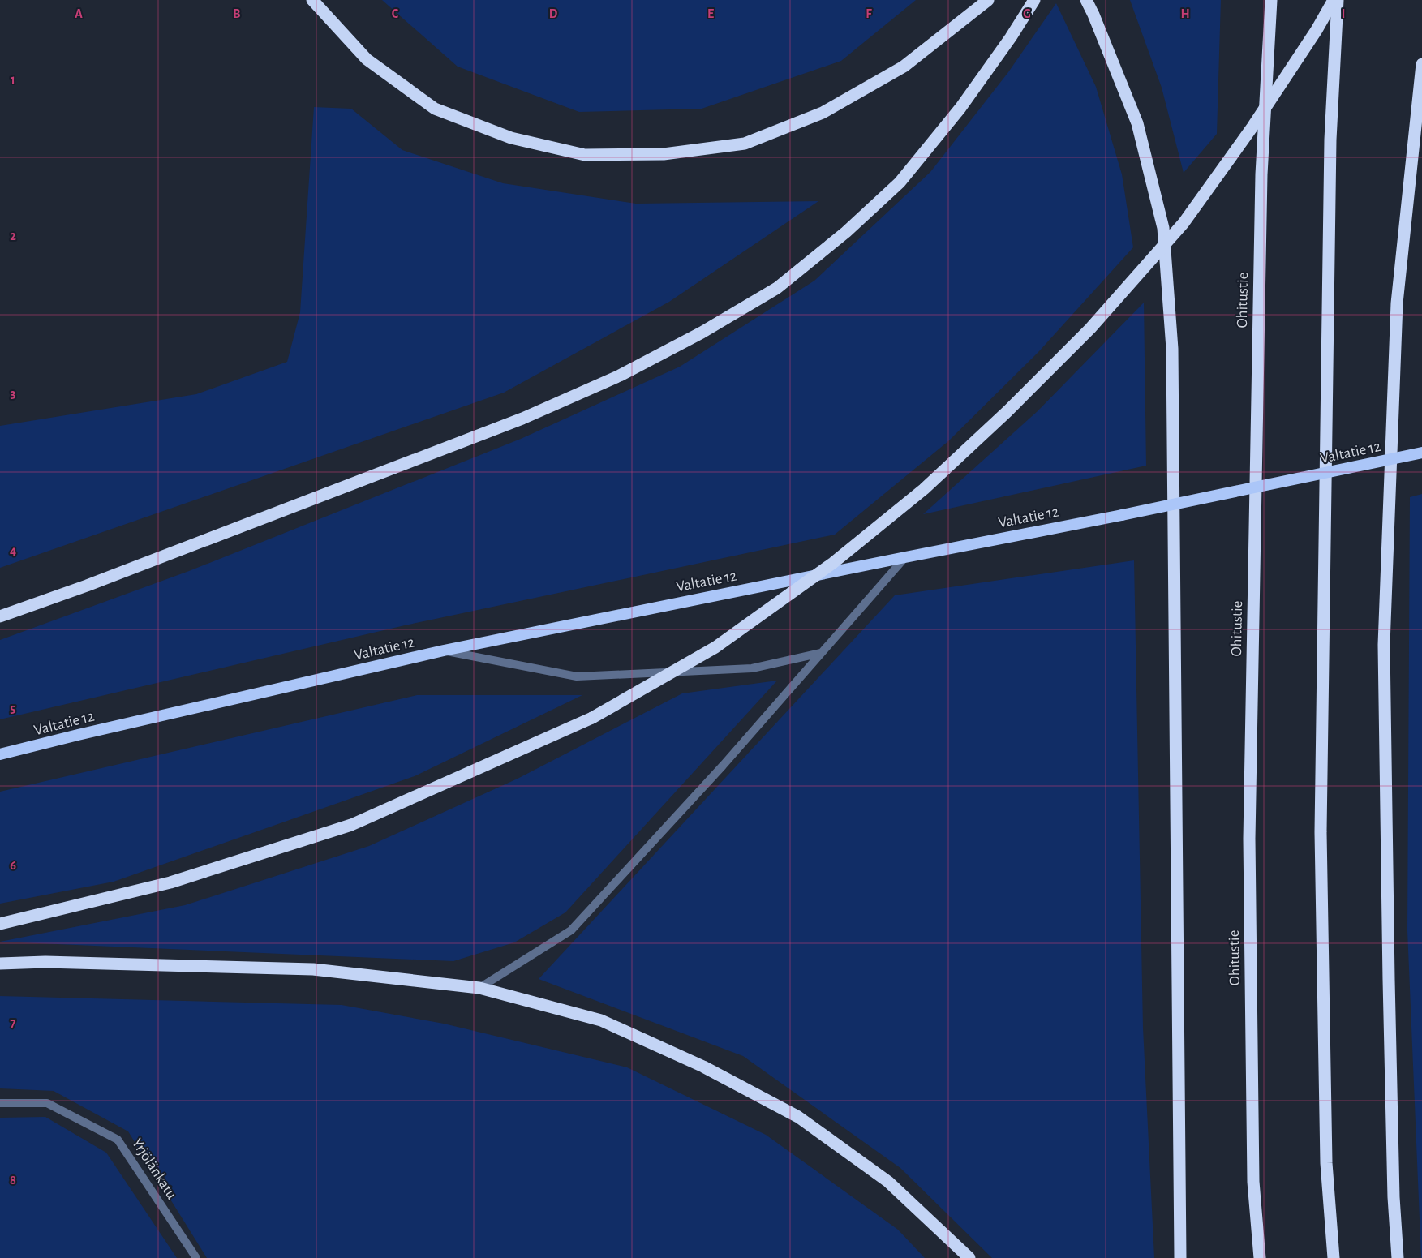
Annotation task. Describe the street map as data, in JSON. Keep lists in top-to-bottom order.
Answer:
{
  "streets": {
    "highway": ["Ohitustie", "Valtatie 12"],
    "street": ["Yrjölänkatu"]
  },
  "grid": {
    "columns": [
      "A",
      "B",
      "C",
      "D",
      "E",
      "F",
      "G",
      "H",
      "I"
    ],
    "rows": [
      "1",
      "2",
      "3",
      "4",
      "5",
      "6",
      "7",
      "8"
    ]
  }
}
